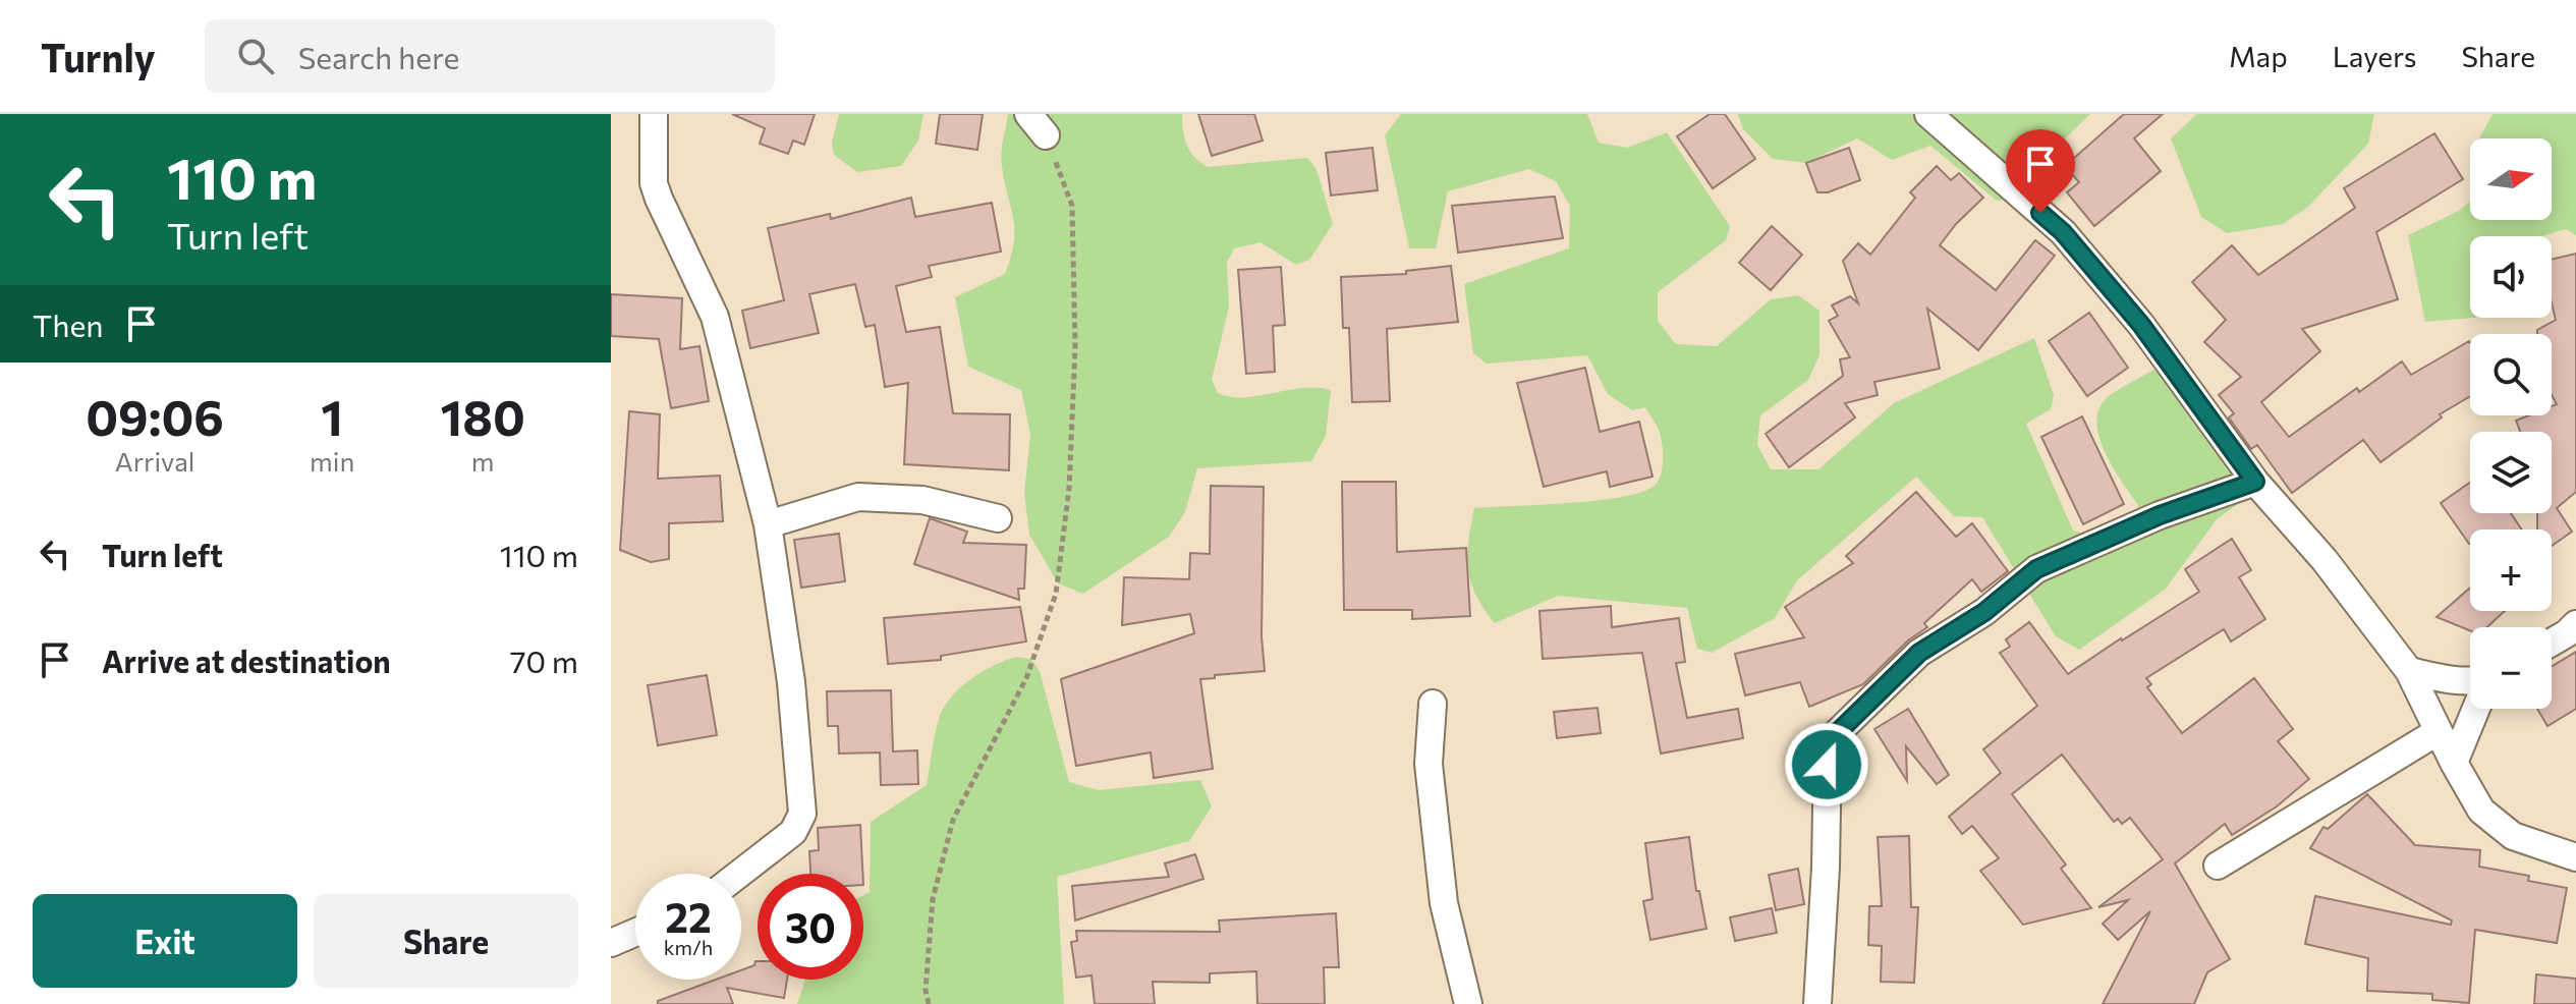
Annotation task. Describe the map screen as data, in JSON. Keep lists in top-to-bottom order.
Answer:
{
  "north": "right",
  "page": {
    "header": "Turnly",
    "search": "Search here",
    "nav": ["Map", "Layers", "Share"],
    "turn": ["110 m", "Turn left"],
    "map_buttons": ["+", "−"],
    "then": "Then",
    "eta": [
      "09:06",
      "Arrival",
      "1",
      "min",
      "180",
      "m"
    ],
    "list": [
      {
        "name": "Turn left",
        "value": "110 m"
      },
      {
        "name": "Arrive at destination",
        "value": "70 m"
      }
    ],
    "speed": "22 km/h",
    "limit": "30",
    "buttons": ["Exit", "Share"]
  }
}
